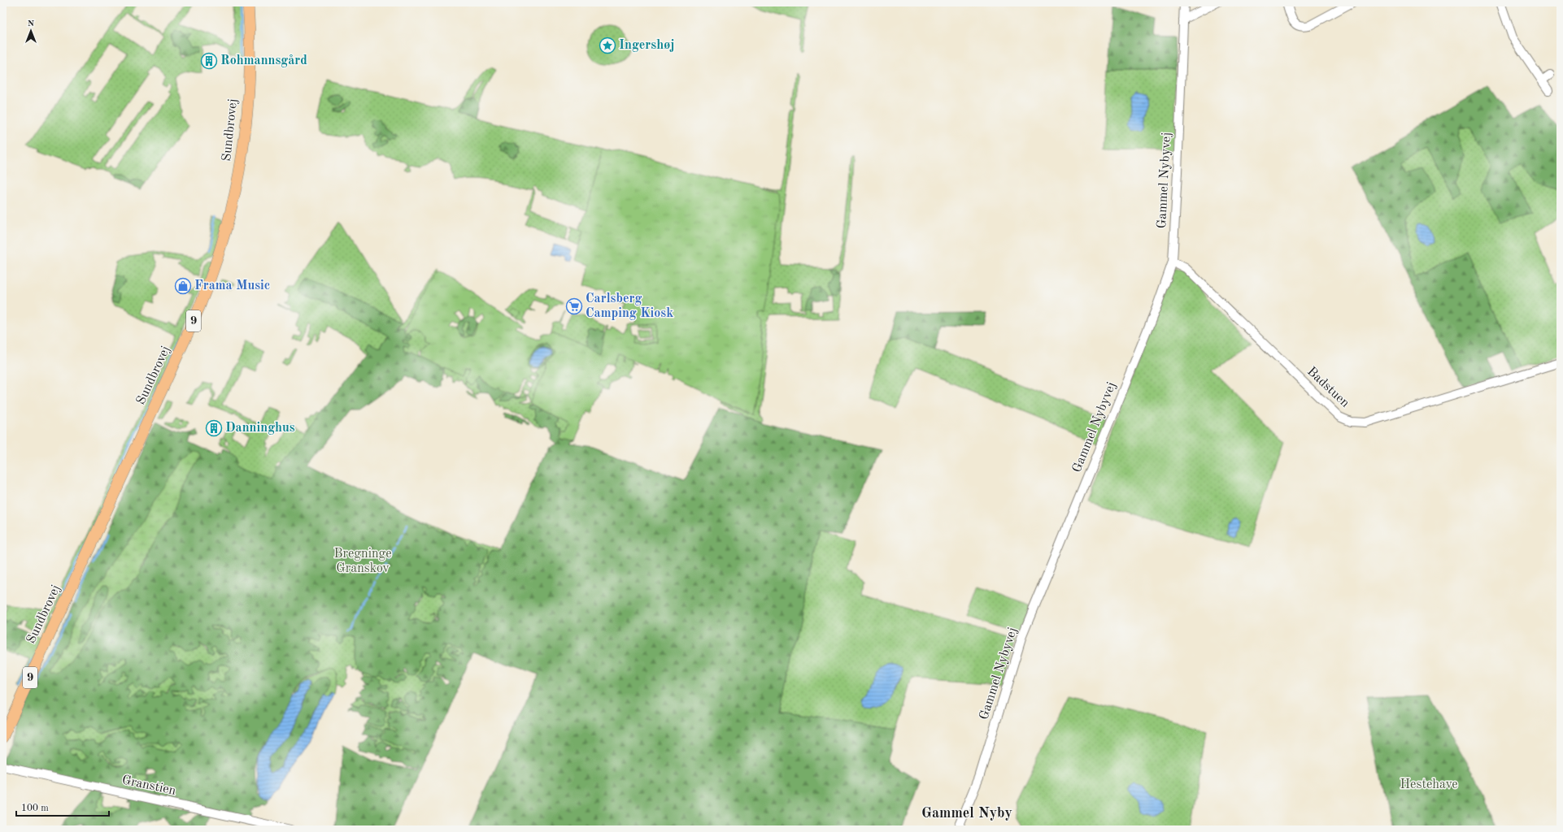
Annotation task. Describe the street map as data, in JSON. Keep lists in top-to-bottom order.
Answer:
{
  "streets": {
    "main road": ["Sundbrovej", "9"],
    "street": ["Gammel Nybyvej", "Badstuen", "Granstien"]
  },
  "crossings": [
    ["Gammel Nybyvej", "Badstuen"]
  ],
  "districts": ["Gammel Nyby"],
  "parks": ["Bregninge Granskov", "Hestehave"],
  "places": {
    "place": ["Ingershøj"],
    "building": ["Rohmannsgård", "Danninghus"],
    "shop": ["Frama Music"],
    "supermarket": ["Carlsberg Camping Kiosk"]
  },
  "scale_bar": "100 m",
  "north": "top"
}
